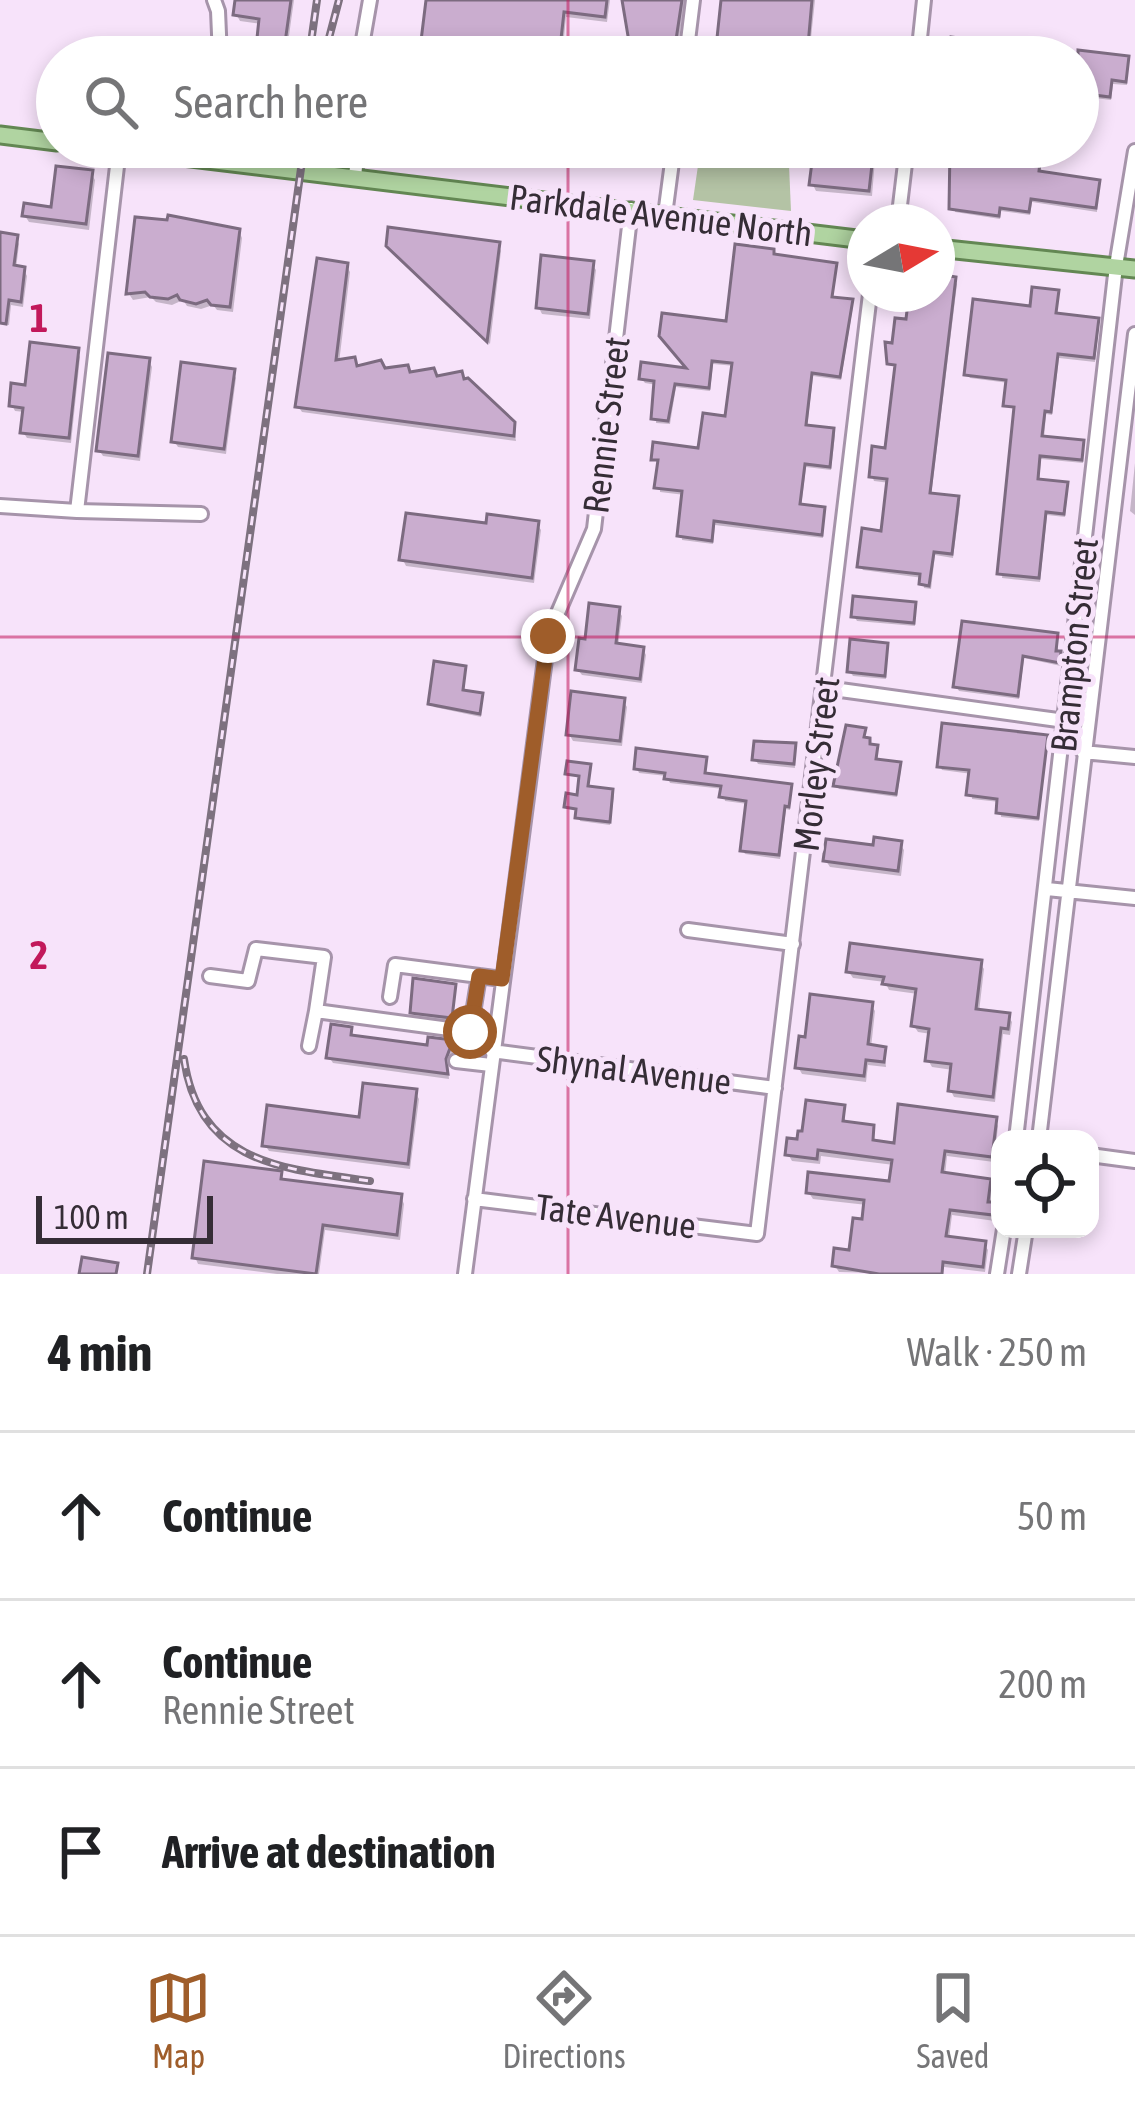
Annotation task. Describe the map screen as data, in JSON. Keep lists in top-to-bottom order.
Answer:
{
  "streets": {
    "main road": ["Parkdale Avenue North"],
    "street": [
      "Rennie Street",
      "Brampton Street",
      "Morley Street",
      "Shynal Avenue",
      "Tate Avenue"
    ]
  },
  "crossings": [
    ["Parkdale Avenue North", "Rennie Street"],
    ["Rennie Street", "Shynal Avenue"],
    ["Rennie Street", "Tate Avenue"],
    ["Morley Street", "Shynal Avenue"],
    ["Morley Street", "Tate Avenue"]
  ],
  "scale_bar": "100 m",
  "north": "right",
  "page": {
    "search": "Search here",
    "scale": "100 m",
    "heading": ["4 min", "Walk · 250 m"],
    "list": [
      ["Continue", "50 m"],
      ["Continue", "Rennie Street", "200 m"],
      "Arrive at destination"
    ],
    "nav": ["Map", "Directions", "Saved"]
  },
  "grid": {
    "rows": ["1", "2"]
  }
}
